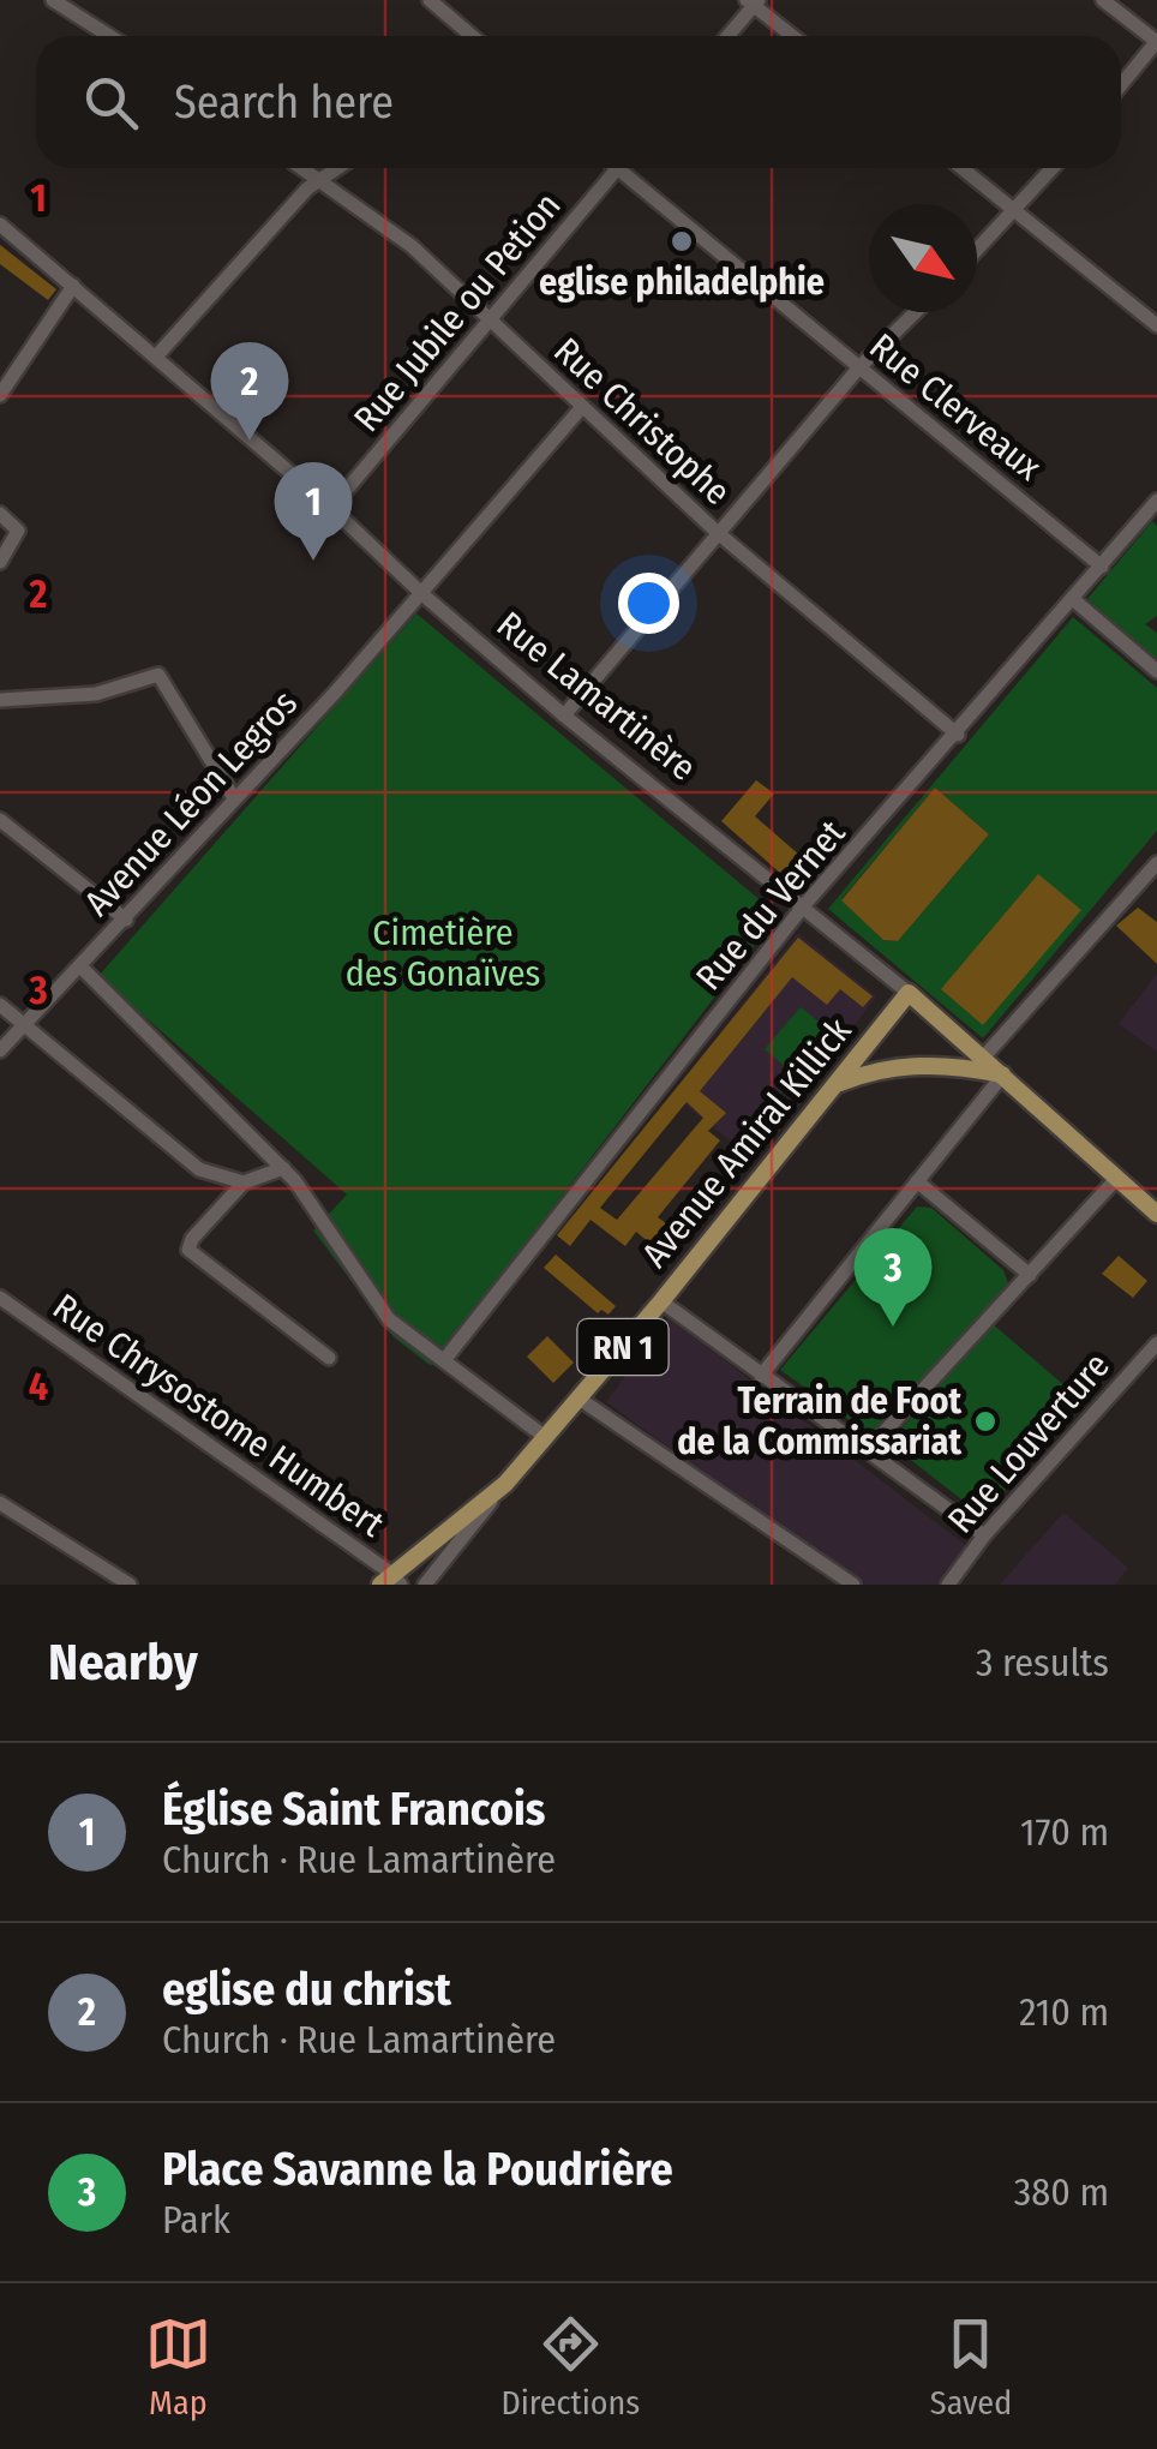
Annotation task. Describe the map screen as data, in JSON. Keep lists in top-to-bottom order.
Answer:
{
  "streets": {
    "main road": ["Rue Lamartinère", "Avenue Amiral Killick", "RN 1"],
    "street": [
      "Rue Jubile ou Petion",
      "Rue Clerveaux",
      "Rue Christophe",
      "Avenue Léon Legros",
      "Rue du Vernet",
      "Rue Chrysostome Humbert",
      "Rue Louverture"
    ]
  },
  "crossings": [
    ["Rue Jubile ou Petion", "Rue Clerveaux"],
    ["Rue Jubile ou Petion", "Rue Christophe"],
    ["Rue Jubile ou Petion", "Rue Lamartinère"],
    ["Rue Clerveaux", "Rue du Vernet"],
    ["Rue Christophe", "Avenue Léon Legros"],
    ["Rue Christophe", "Rue du Vernet"],
    ["Rue Lamartinère", "Avenue Léon Legros"],
    ["Rue Lamartinère", "Rue du Vernet"],
    ["Rue Lamartinère", "Avenue Amiral Killick"],
    ["Avenue Amiral Killick", "Rue Chrysostome Humbert"]
  ],
  "parks": ["Cimetière des Gonaïves"],
  "places": ["eglise philadelphie", "Terrain de Foot de la Commissariat"],
  "north": "bottom right",
  "page": {
    "search": "Search here",
    "pins": ["2", "1", "3"],
    "heading": ["Nearby", "3 results"],
    "list": [
      {
        "mark": "1",
        "name": "Église Saint Francois",
        "note": "Church · Rue Lamartinère",
        "value": "170 m"
      },
      {
        "mark": "2",
        "name": "eglise du christ",
        "note": "Church · Rue Lamartinère",
        "value": "210 m"
      },
      {
        "mark": "3",
        "name": "Place Savanne la Poudrière",
        "note": "Park",
        "value": "380 m"
      }
    ],
    "nav": ["Map", "Directions", "Saved"]
  },
  "grid": {
    "rows": [
      "1",
      "2",
      "3",
      "4"
    ]
  }
}
